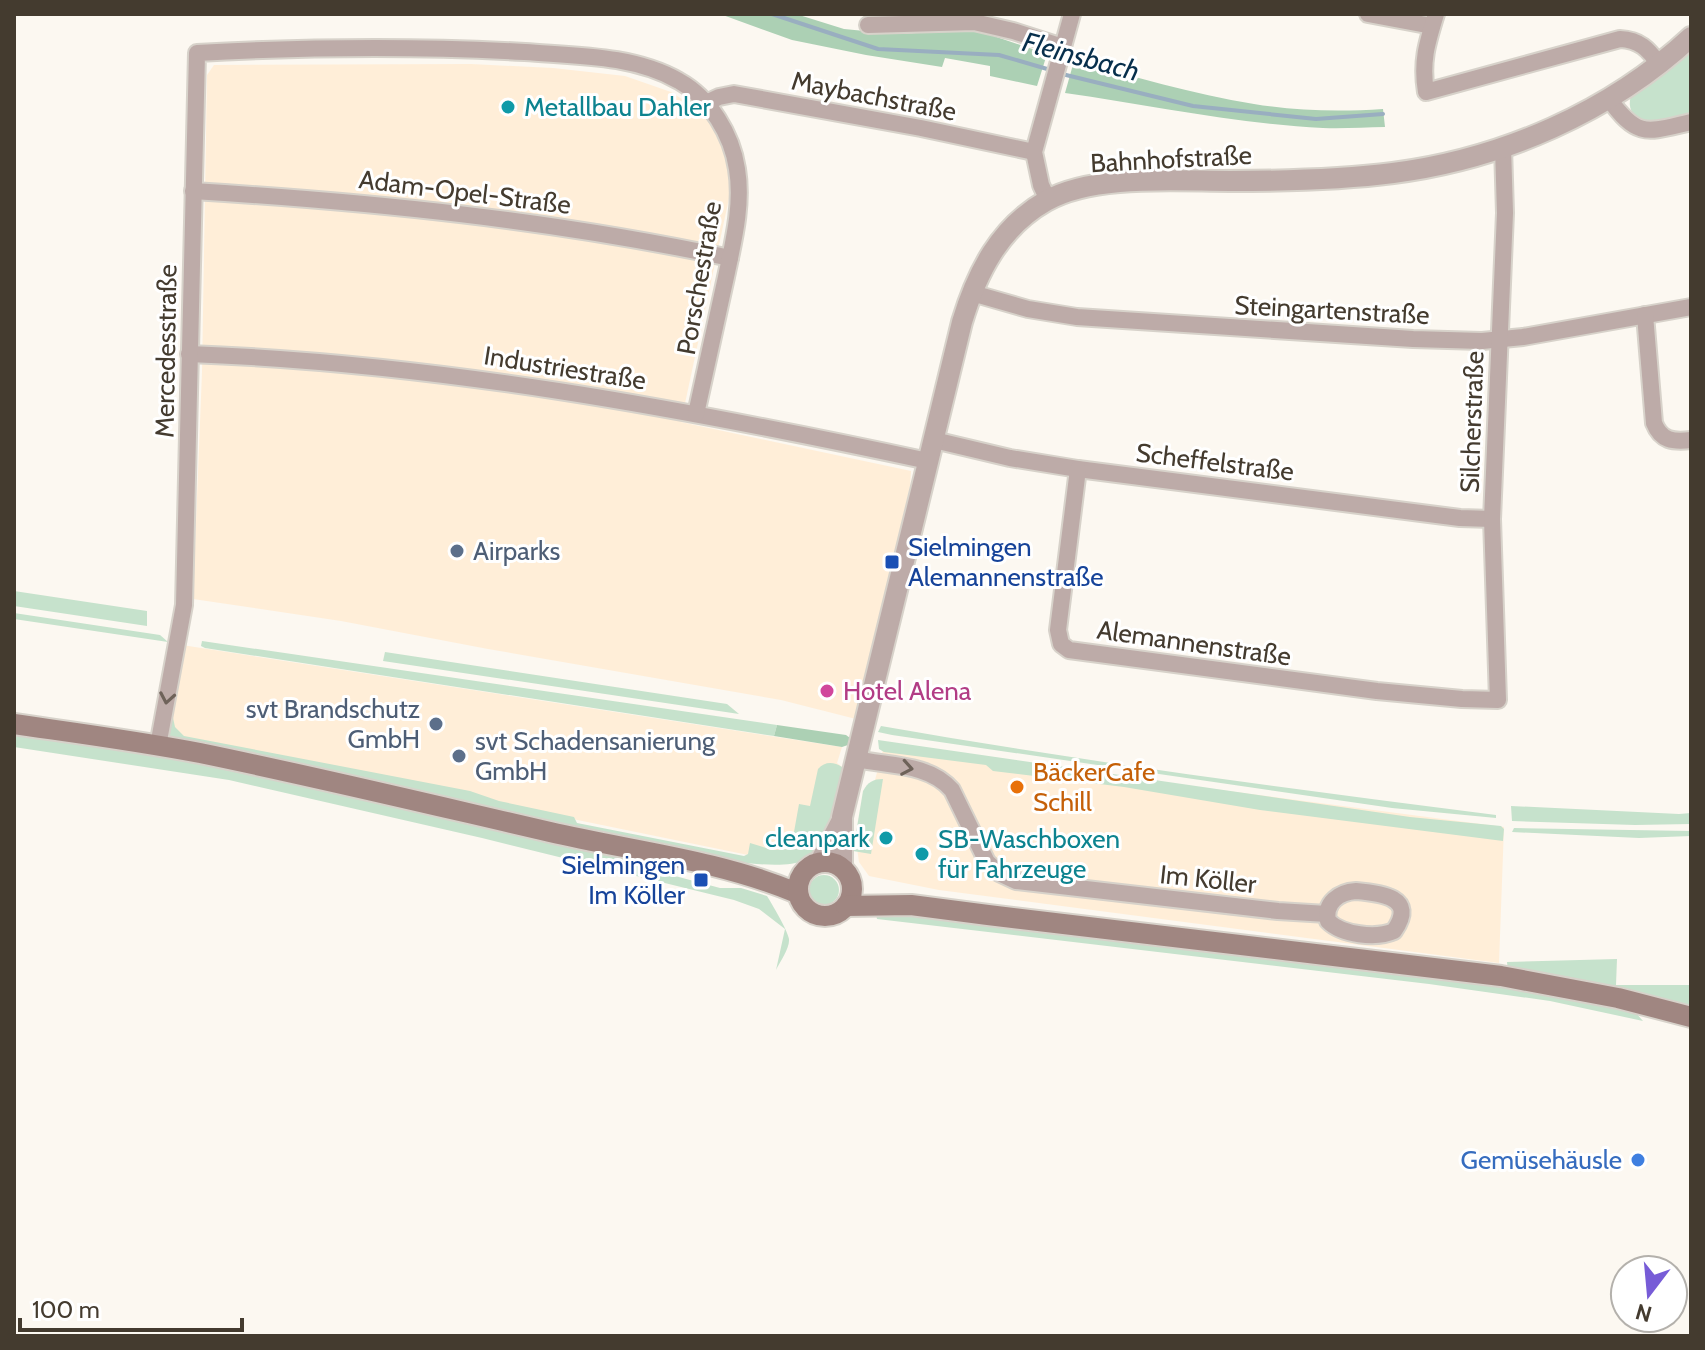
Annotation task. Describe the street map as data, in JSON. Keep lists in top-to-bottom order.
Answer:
{
  "streets": {
    "street": [
      "Maybachstraße",
      "Bahnhofstraße",
      "Adam-Opel-Straße",
      "Porschestraße",
      "Steingartenstraße",
      "Mercedesstraße",
      "Industriestraße",
      "Silcherstraße",
      "Scheffelstraße",
      "Alemannenstraße",
      "Im Köller"
    ]
  },
  "crossings": [
    ["Maybachstraße", "Porschestraße"],
    ["Bahnhofstraße", "Steingartenstraße"],
    ["Bahnhofstraße", "Industriestraße"],
    ["Bahnhofstraße", "Silcherstraße"],
    ["Bahnhofstraße", "Scheffelstraße"],
    ["Bahnhofstraße", "Im Köller"],
    ["Adam-Opel-Straße", "Porschestraße"],
    ["Adam-Opel-Straße", "Mercedesstraße"],
    ["Porschestraße", "Mercedesstraße"],
    ["Porschestraße", "Industriestraße"],
    ["Steingartenstraße", "Silcherstraße"],
    ["Mercedesstraße", "Industriestraße"],
    ["Silcherstraße", "Scheffelstraße"],
    ["Silcherstraße", "Alemannenstraße"],
    ["Scheffelstraße", "Alemannenstraße"]
  ],
  "one_way": ["Mercedesstraße", "Im Köller"],
  "water": ["Fleinsbach"],
  "places": {
    "other": [
      "Metallbau Dahler",
      "Airparks",
      "Hotel Alena",
      "svt Brandschutz GmbH",
      "svt Schadensanierung GmbH",
      "BäckerCafe Schill",
      "cleanpark",
      "SB-Waschboxen für Fahrzeuge",
      "Gemüsehäusle"
    ],
    "transit": ["Sielmingen Alemannenstraße", "Sielmingen Im Köller"]
  },
  "scale_bar": "100 m",
  "north": "bottom"
}
